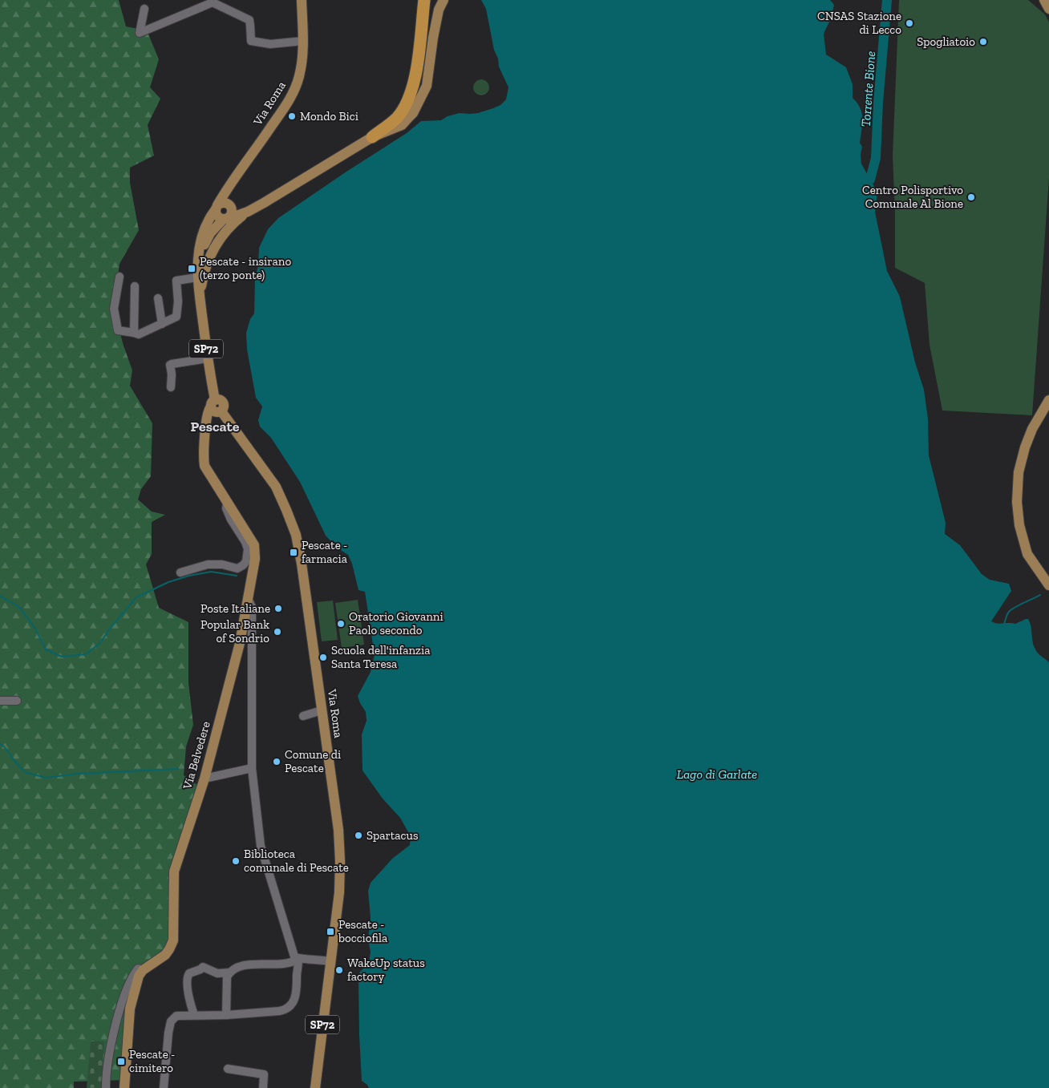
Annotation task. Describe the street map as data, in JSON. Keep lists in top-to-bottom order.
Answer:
{
  "streets": {
    "main road": ["Via Roma", "SP72", "Via Belvedere"]
  },
  "crossings": [
    ["Via Roma", "Via Belvedere"]
  ],
  "districts": ["Pescate"],
  "water": ["Torrente Bione", "Lago di Garlate"],
  "places": {
    "other": [
      "CNSAS Stazione di Lecco",
      "Spogliatoio",
      "Mondo Bici",
      "Centro Polisportivo Comunale Al Bione",
      "Poste Italiane",
      "Oratorio Giovanni Paolo secondo",
      "Popular Bank of Sondrio",
      "Scuola dell'infanzia Santa Teresa",
      "Comune di Pescate",
      "Spartacus",
      "Biblioteca comunale di Pescate",
      "WakeUp status factory"
    ],
    "transit": [
      "Pescate - insirano (terzo ponte)",
      "Pescate - farmacia",
      "Pescate - bocciofila",
      "Pescate - cimitero"
    ]
  }
}
